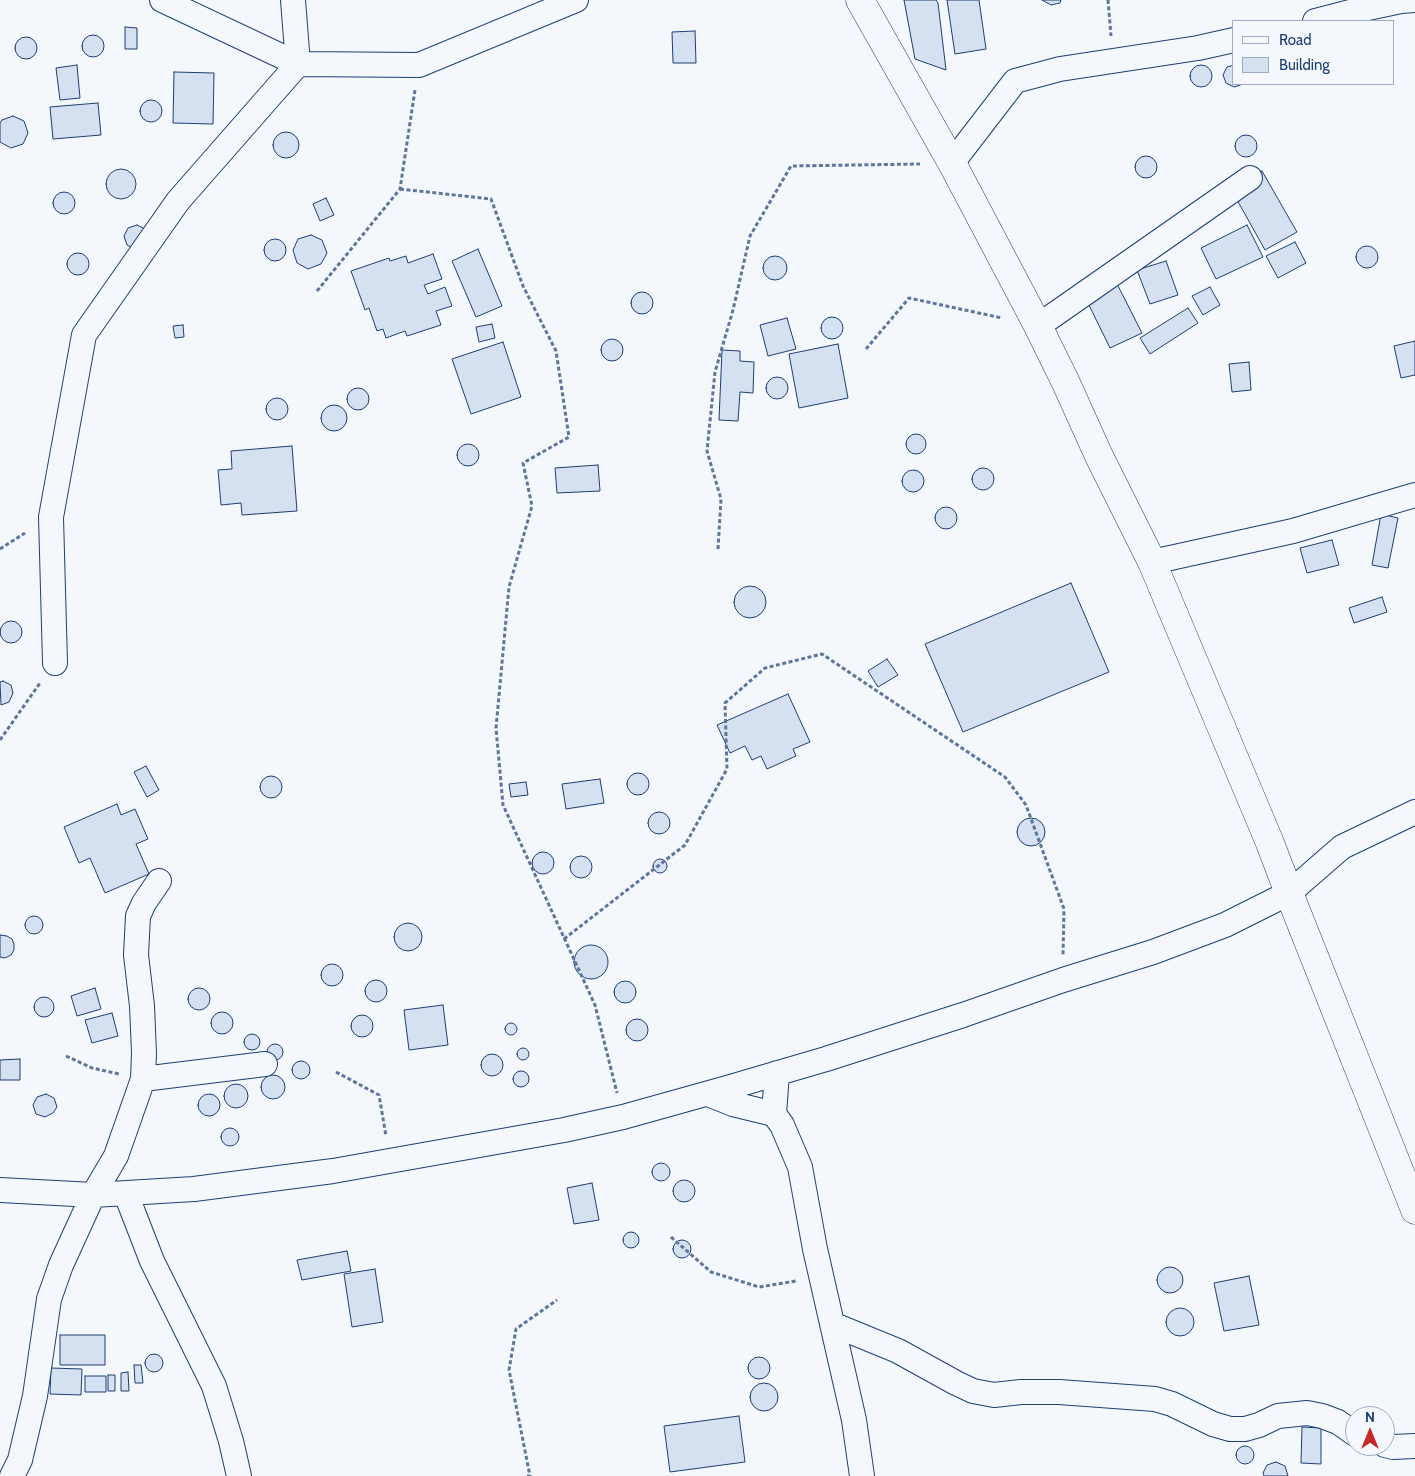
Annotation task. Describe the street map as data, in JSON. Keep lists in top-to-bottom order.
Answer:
{
  "legend": ["Road", "Building"],
  "north": "top"
}
